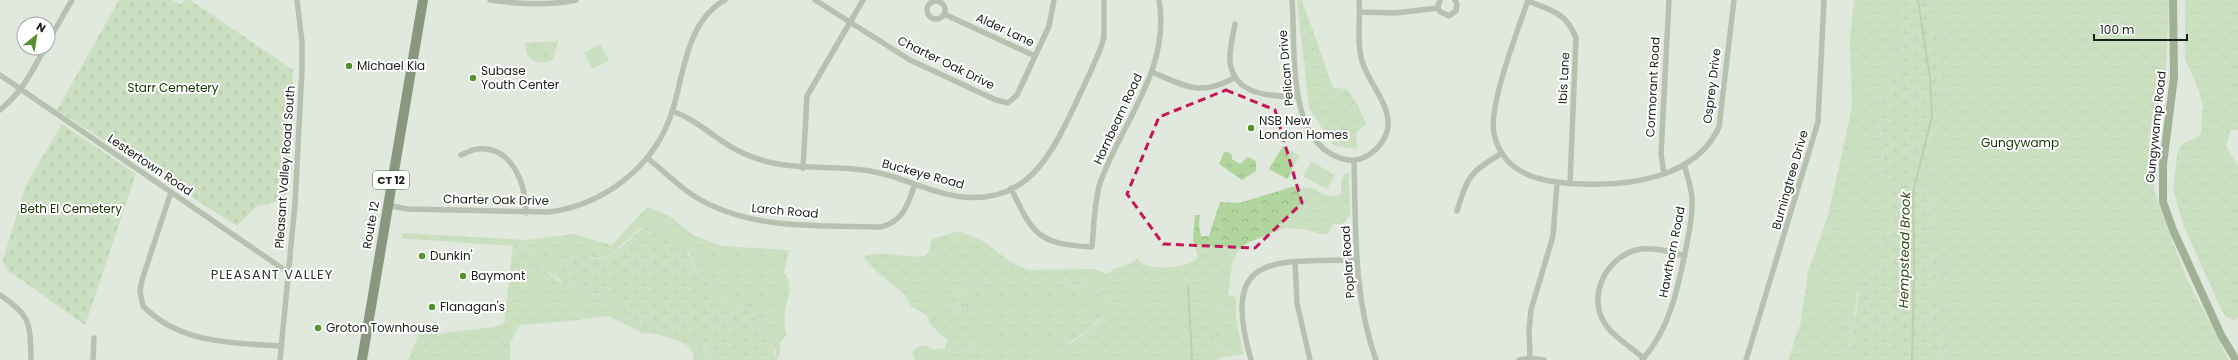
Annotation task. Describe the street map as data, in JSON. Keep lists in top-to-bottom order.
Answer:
{
  "streets": {
    "highway": ["CT 12", "Route 12"],
    "street": [
      "Alder Lane",
      "Charter Oak Drive",
      "Pelican Drive",
      "Ibis Lane",
      "Osprey Drive",
      "Cormorant Road",
      "Hornbeam Road",
      "Gungywamp Road",
      "Lestertown Road",
      "Pleasant Valley Road South",
      "Buckeye Road",
      "Burningtree Drive",
      "Larch Road",
      "Hawthorn Road",
      "Poplar Road"
    ]
  },
  "crossings": [
    ["Alder Lane", "Charter Oak Drive"],
    ["Charter Oak Drive", "Buckeye Road"],
    ["Charter Oak Drive", "Larch Road"],
    ["Charter Oak Drive", "Route 12"],
    ["Pelican Drive", "Poplar Road"],
    ["Ibis Lane", "Osprey Drive"],
    ["Osprey Drive", "Cormorant Road"],
    ["Osprey Drive", "Hawthorn Road"],
    ["Hornbeam Road", "Buckeye Road"],
    ["Lestertown Road", "Pleasant Valley Road South"],
    ["Buckeye Road", "Larch Road"]
  ],
  "districts": ["PLEASANT VALLEY"],
  "water": ["Hempstead Brook"],
  "parks": ["Starr Cemetery", "Gungywamp", "Beth El Cemetery"],
  "places": [
    "Michael Kia",
    "Subase Youth Center",
    "NSB New London Homes",
    "Dunkin'",
    "Baymont",
    "Flanagan's",
    "Groton Townhouse"
  ],
  "scale_bar": "100 m",
  "north": "top right"
}
